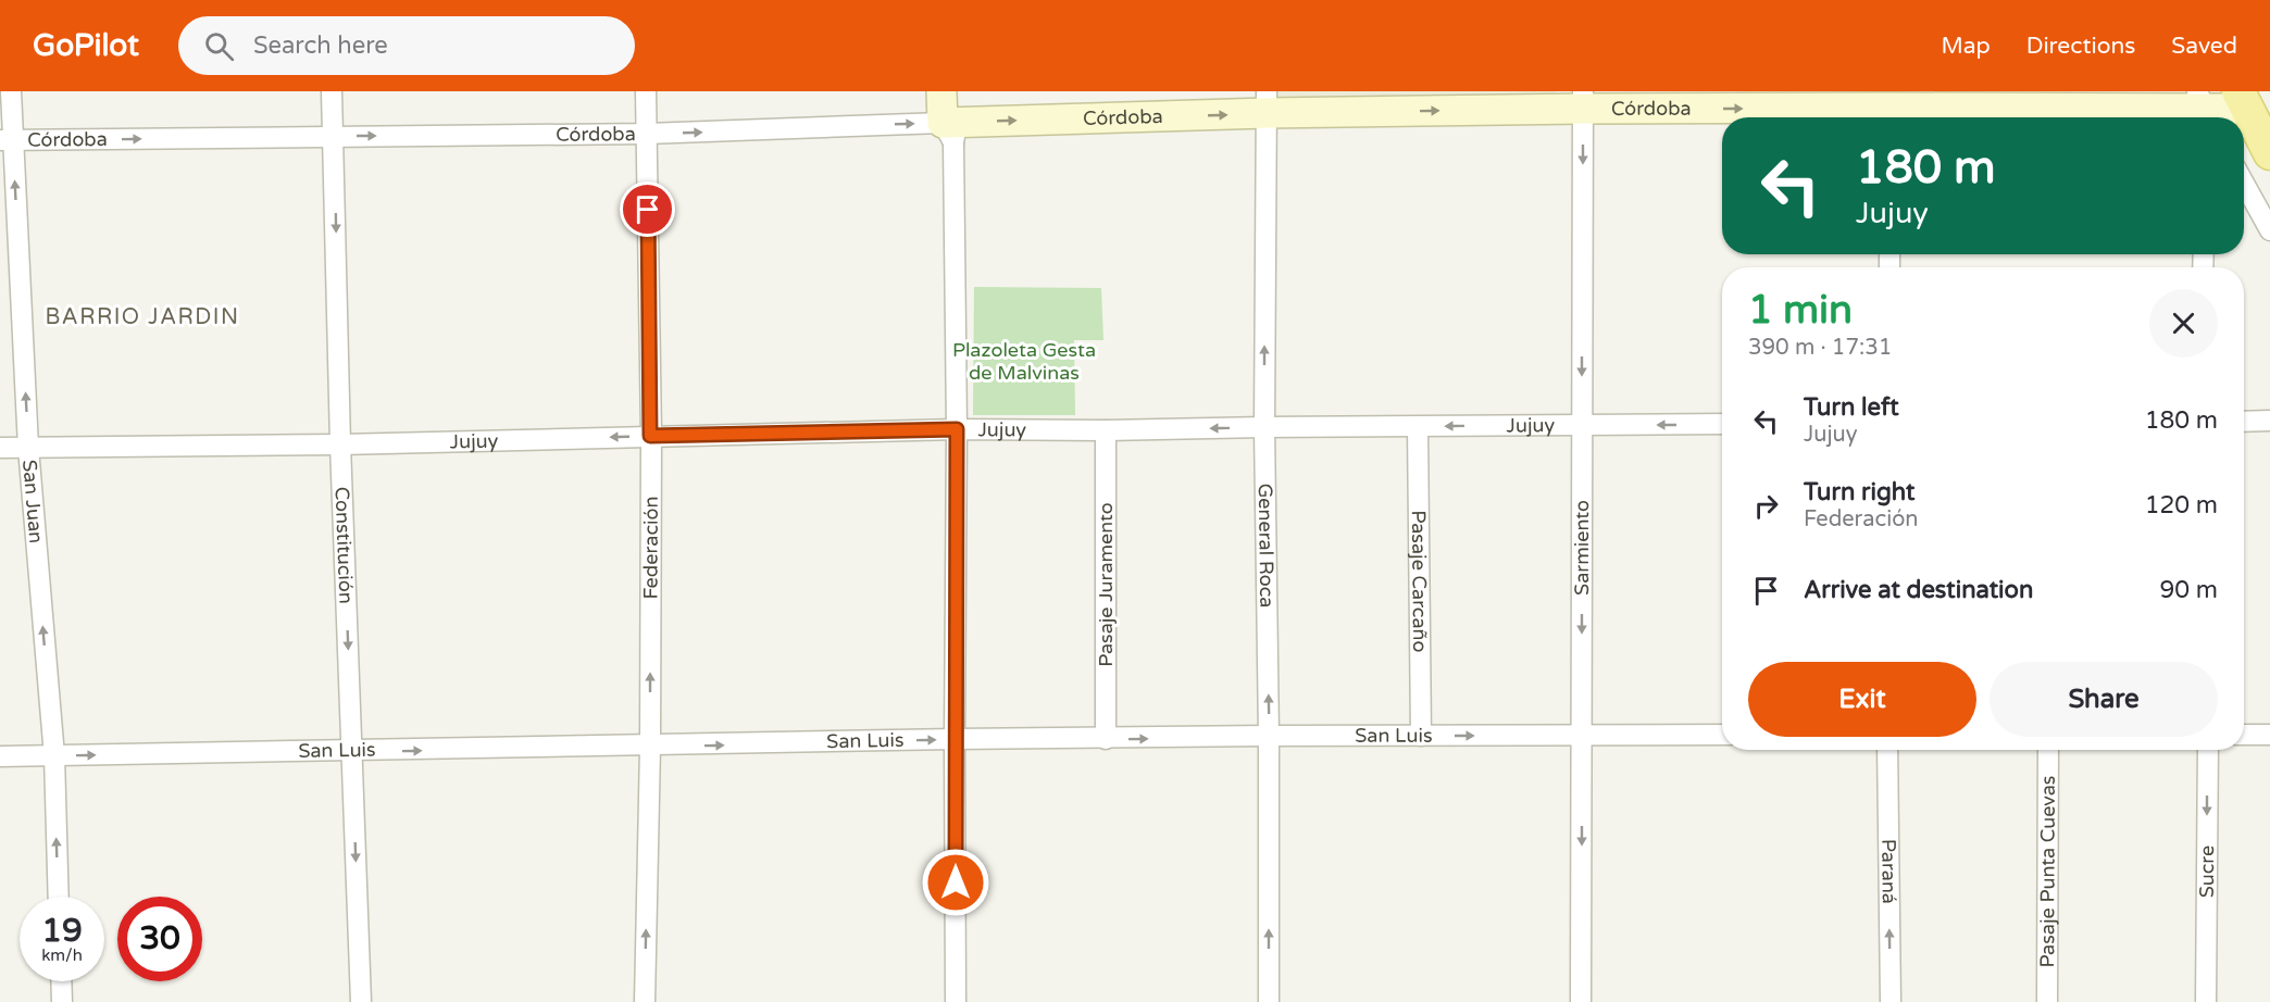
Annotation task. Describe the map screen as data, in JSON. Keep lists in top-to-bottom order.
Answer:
{
  "streets": {
    "street": [
      "Córdoba",
      "Jujuy",
      "San Juan",
      "Constitución",
      "Federación",
      "General Roca",
      "Sarmiento",
      "Pasaje Carcaño",
      "Pasaje Juramento",
      "San Luis",
      "Paraná",
      "Pasaje Punta Cuevas",
      "Sucre"
    ]
  },
  "crossings": [
    ["Córdoba", "San Juan"],
    ["Córdoba", "Constitución"],
    ["Córdoba", "Federación"],
    ["Córdoba", "General Roca"],
    ["Córdoba", "Sarmiento"],
    ["Jujuy", "San Juan"],
    ["Jujuy", "Constitución"],
    ["Jujuy", "Federación"],
    ["Jujuy", "General Roca"],
    ["Jujuy", "Sarmiento"],
    ["Jujuy", "Pasaje Carcaño"],
    ["Jujuy", "Pasaje Juramento"],
    ["San Juan", "San Luis"],
    ["Constitución", "San Luis"],
    ["Federación", "San Luis"],
    ["General Roca", "San Luis"],
    ["Sarmiento", "San Luis"],
    ["Pasaje Carcaño", "San Luis"],
    ["Pasaje Juramento", "San Luis"]
  ],
  "one_way": [
    "Córdoba",
    "Jujuy",
    "San Juan",
    "Constitución",
    "Federación",
    "General Roca",
    "Sarmiento",
    "San Luis",
    "Paraná",
    "Sucre"
  ],
  "districts": ["BARRIO JARDIN"],
  "parks": ["Plazoleta Gesta de Malvinas"],
  "page": {
    "header": "GoPilot",
    "search": "Search here",
    "nav": ["Map", "Directions", "Saved"],
    "turn": ["180 m", "Jujuy"],
    "heading": ["1 min", "390 m · 17:31"],
    "list": [
      {
        "name": "Turn left",
        "note": "Jujuy",
        "value": "180 m"
      },
      {
        "name": "Turn right",
        "note": "Federación",
        "value": "120 m"
      },
      {
        "name": "Arrive at destination",
        "value": "90 m"
      }
    ],
    "buttons": ["Exit", "Share"],
    "speed": "19 km/h",
    "limit": "30"
  }
}
